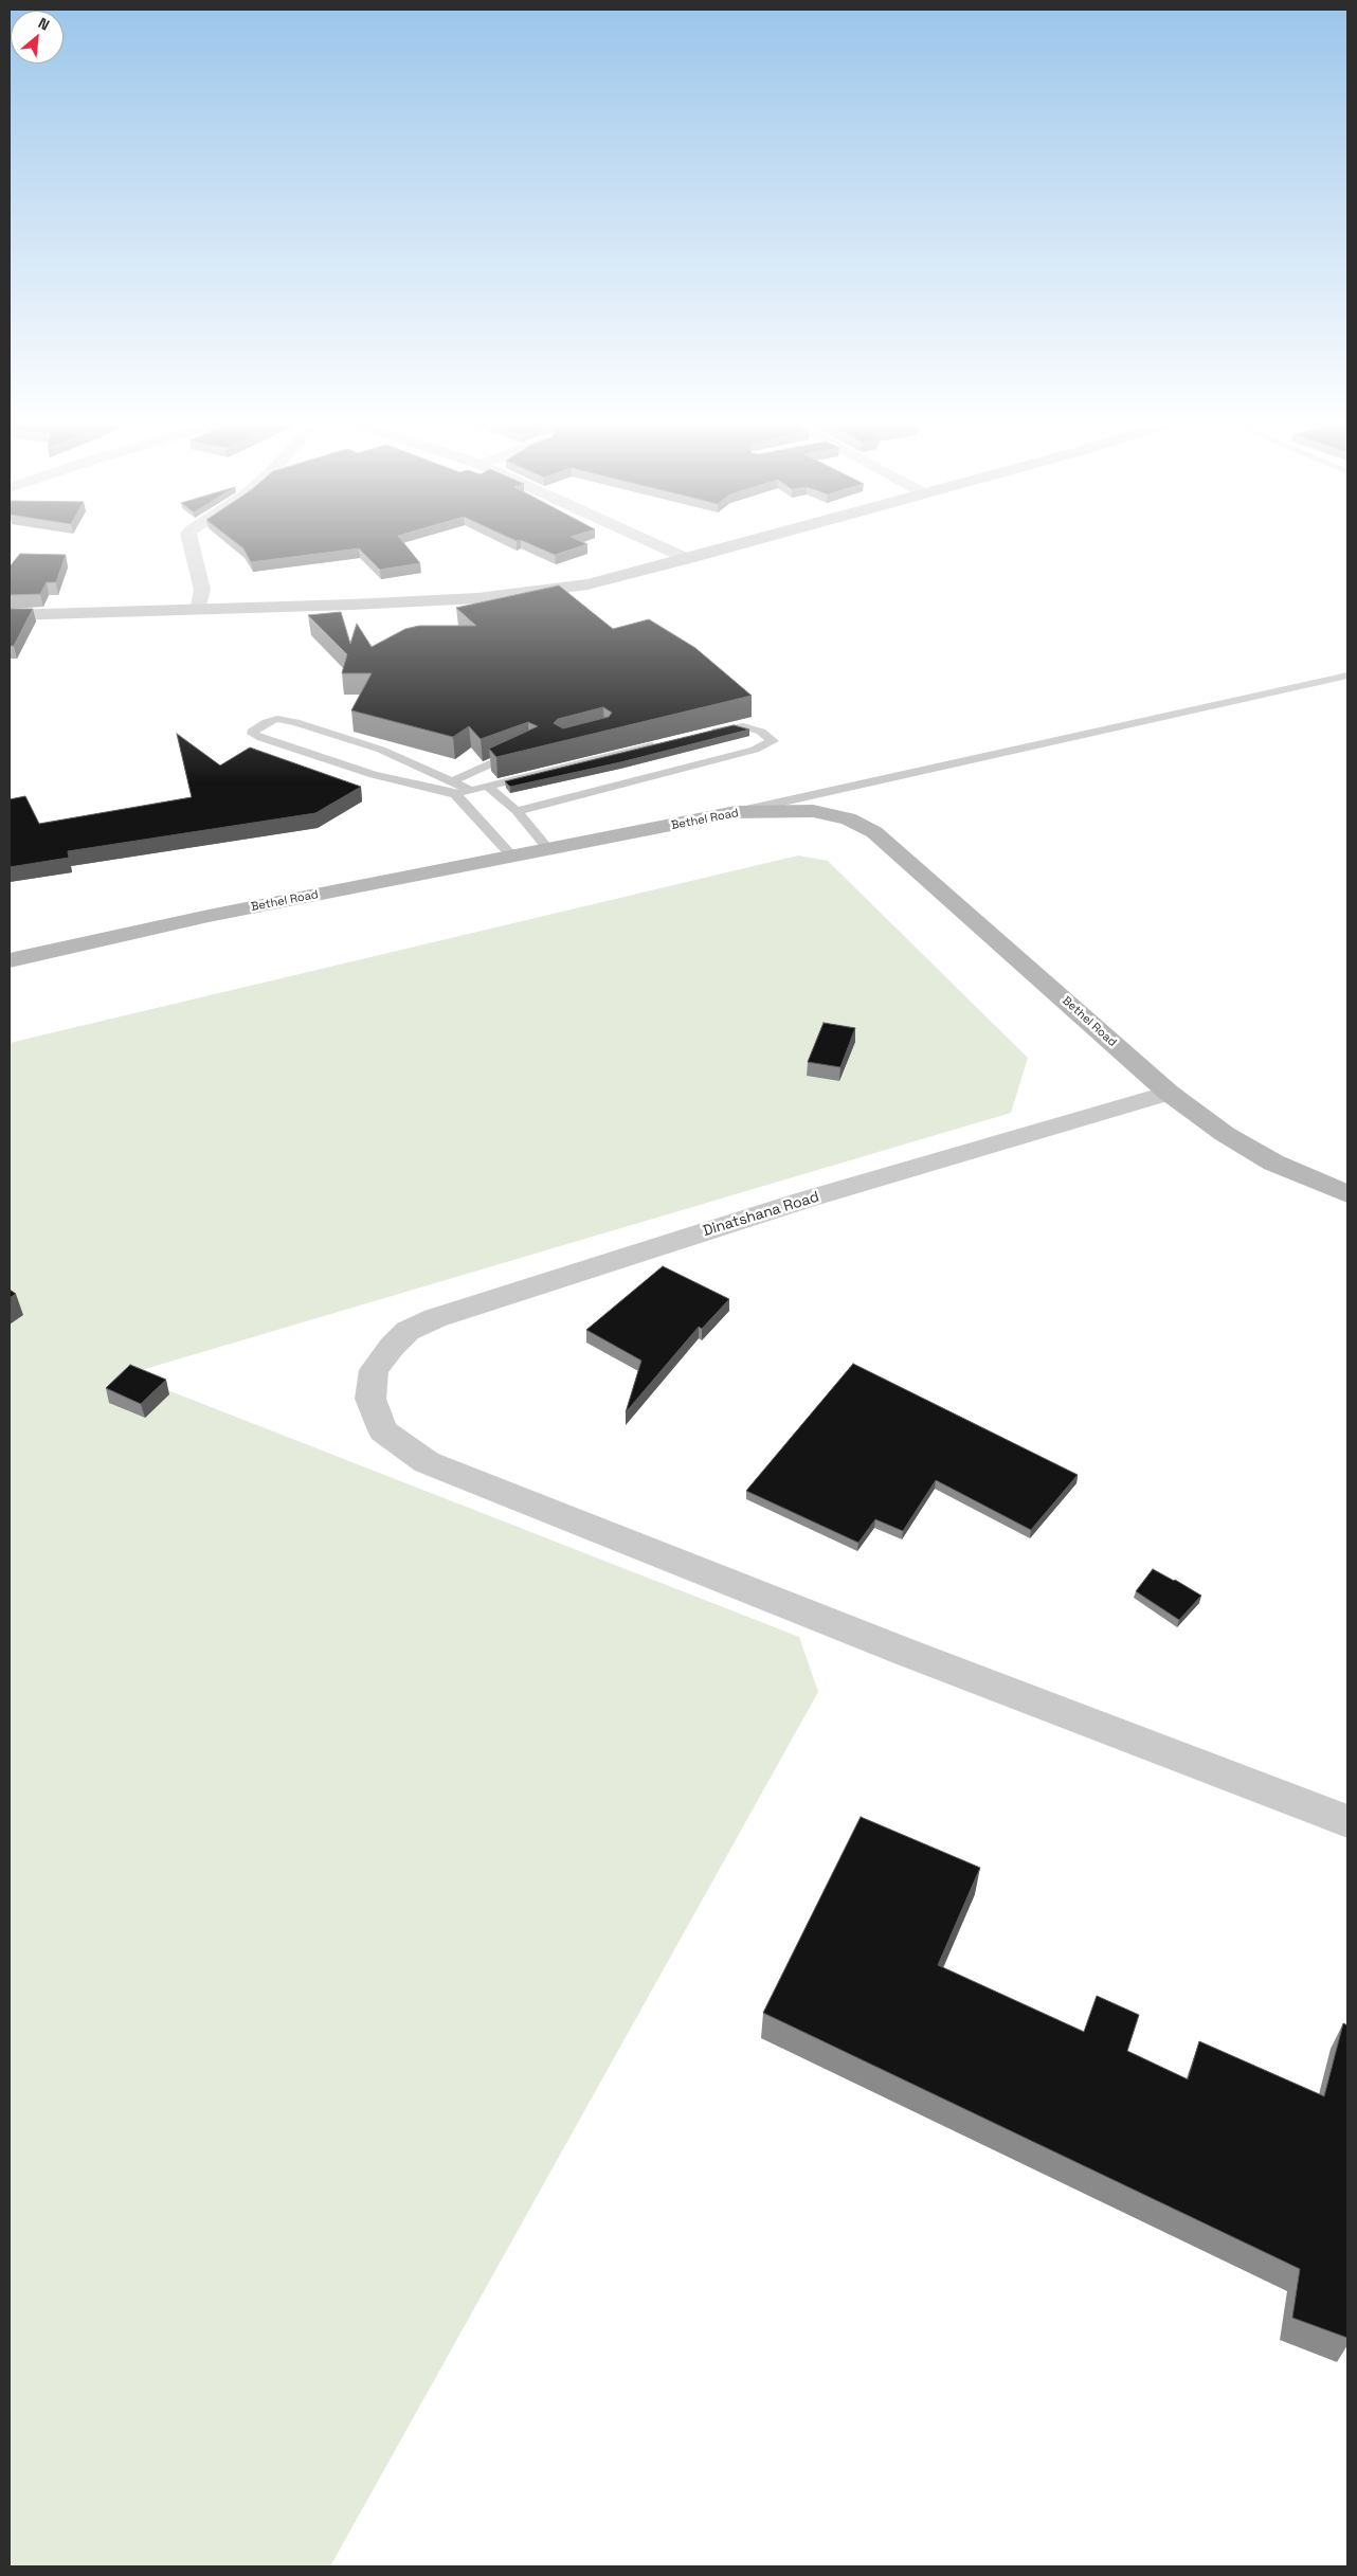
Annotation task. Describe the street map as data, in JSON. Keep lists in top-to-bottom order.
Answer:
{
  "streets": {
    "street": ["Bethel Road", "Dinatshana Road"]
  },
  "crossings": [
    ["Bethel Road", "Dinatshana Road"]
  ],
  "north": "top right"
}
